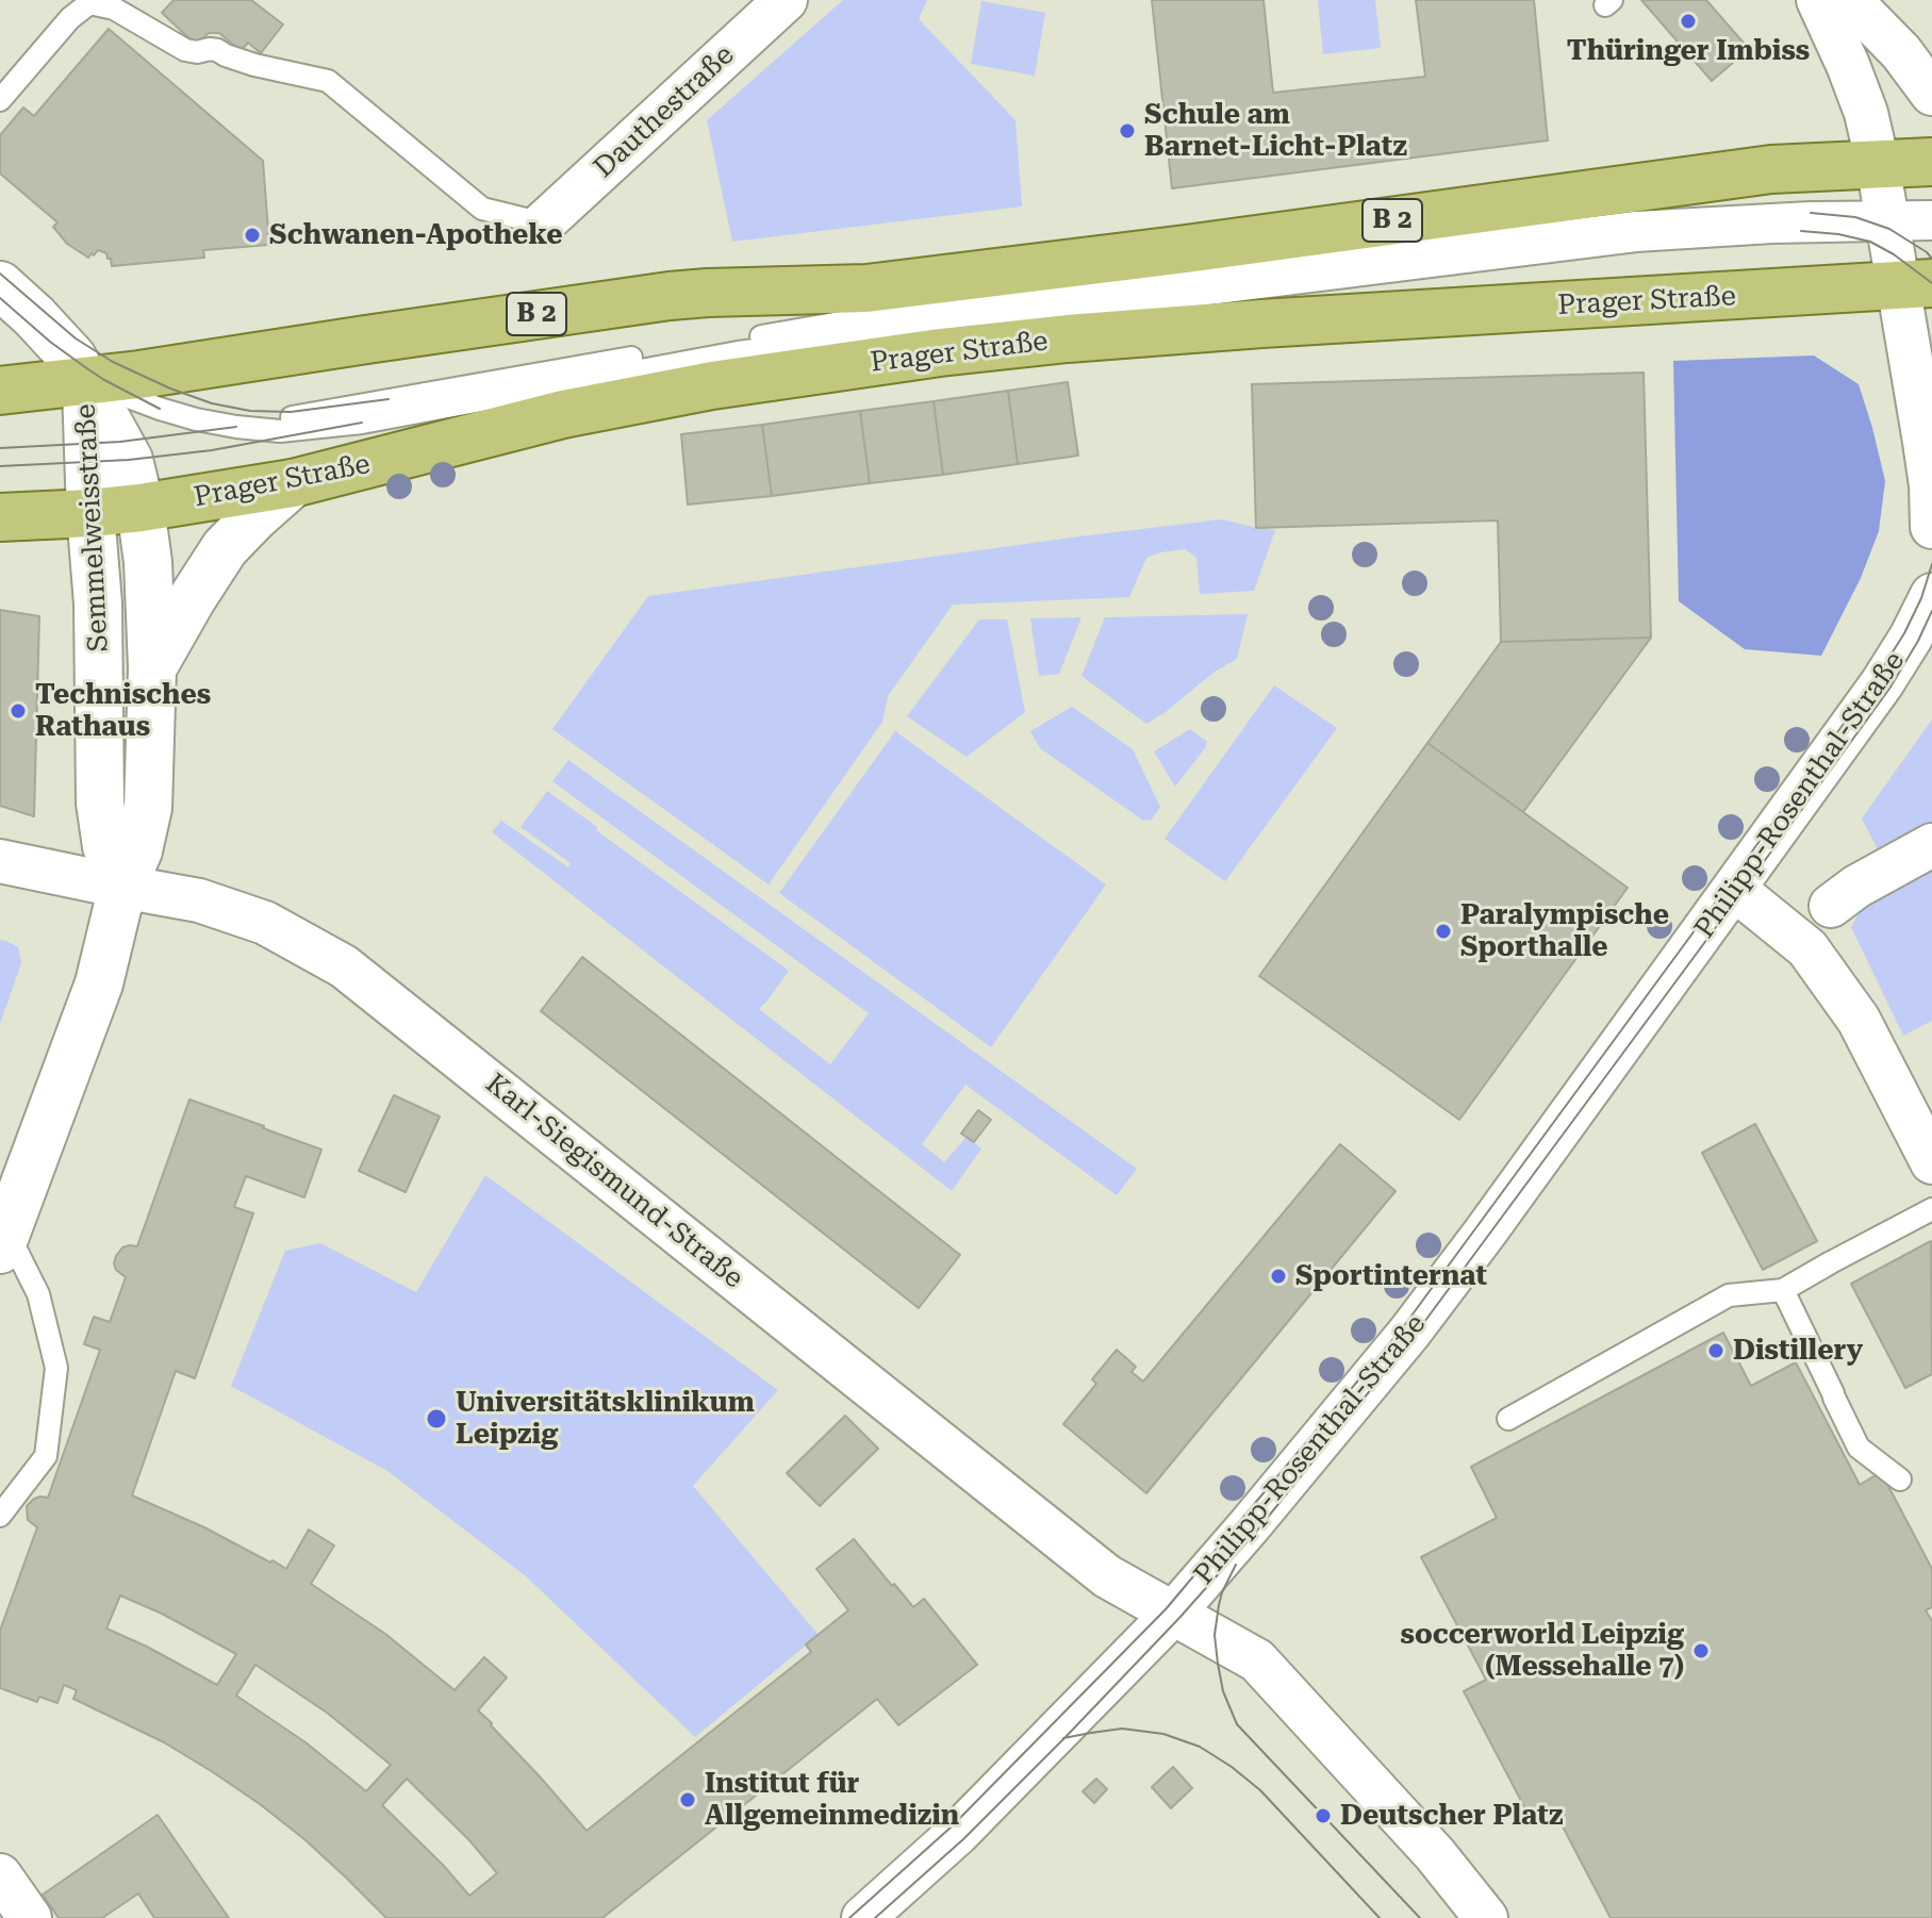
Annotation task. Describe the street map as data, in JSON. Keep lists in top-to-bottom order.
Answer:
{
  "streets": {
    "main road": ["B 2", "Prager Straße", "Semmelweisstraße"],
    "street": ["Dauthestraße", "Philipp-Rosenthal-Straße", "Karl-Siegismund-Straße"]
  },
  "crossings": [
    ["B 2", "Semmelweisstraße"],
    ["Prager Straße", "Semmelweisstraße"],
    ["Semmelweisstraße", "Karl-Siegismund-Straße"],
    ["Philipp-Rosenthal-Straße", "Karl-Siegismund-Straße"]
  ],
  "places": [
    "Thüringer Imbiss",
    "Schule am Barnet-Licht-Platz",
    "Schwanen-Apotheke",
    "Technisches Rathaus",
    "Paralympische Sporthalle",
    "Sportinternat",
    "Distillery",
    "Universitätsklinikum Leipzig",
    "soccerworld Leipzig (Messehalle 7)",
    "Institut für Allgemeinmedizin",
    "Deutscher Platz"
  ]
}
